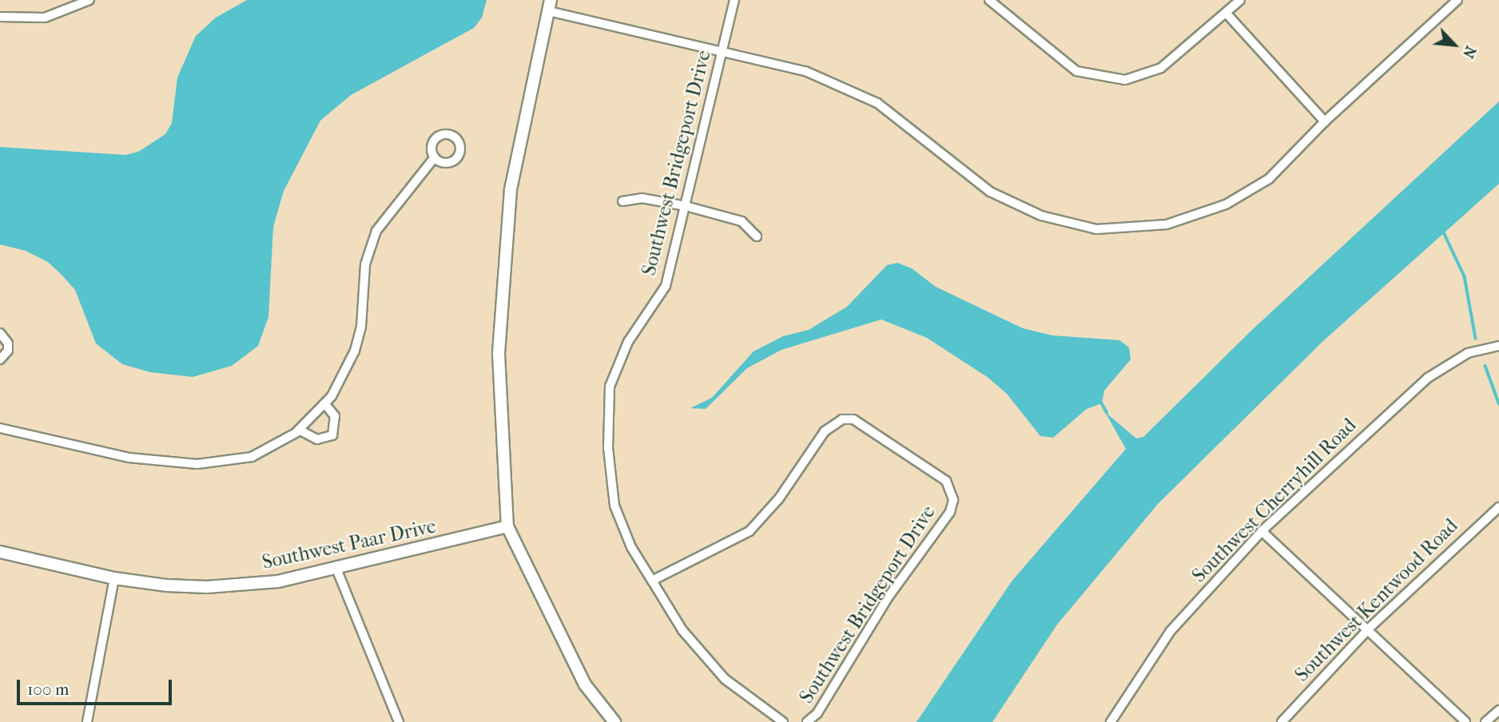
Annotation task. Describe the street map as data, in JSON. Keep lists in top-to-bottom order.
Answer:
{
  "streets": {
    "street": [
      "Southwest Bridgeport Drive",
      "Southwest Cherryhill Road",
      "Southwest Paar Drive",
      "Southwest Kentwood Road"
    ]
  },
  "scale_bar": "100 m",
  "north": "bottom right"
}
